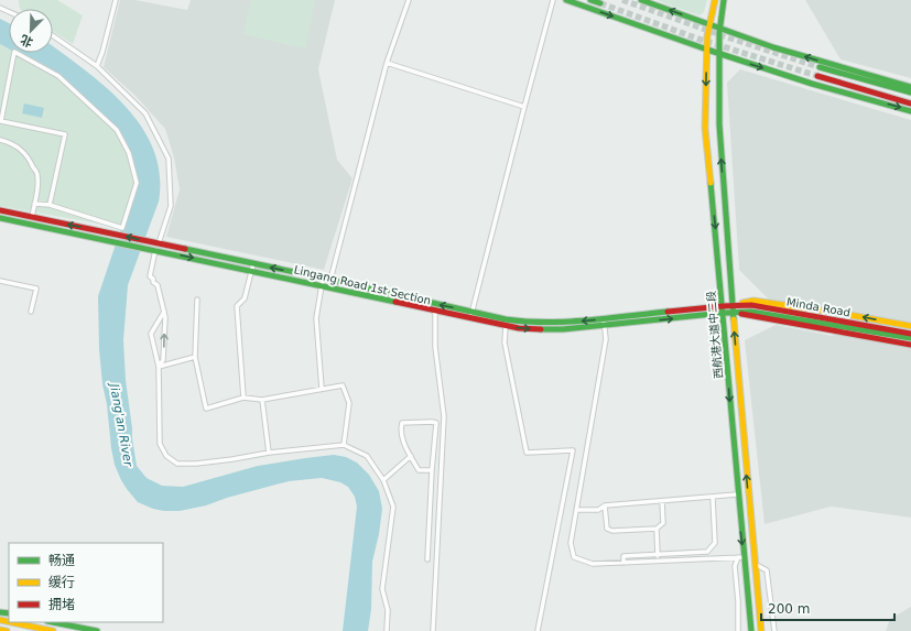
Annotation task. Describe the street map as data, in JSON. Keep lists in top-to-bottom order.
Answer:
{
  "streets": {
    "main road": ["Lingang Road 1st Section", "Minda Road", "西航港大道中二段"]
  },
  "crossings": [
    ["Lingang Road 1st Section", "Minda Road"],
    ["Lingang Road 1st Section", "西航港大道中二段"],
    ["Minda Road", "西航港大道中二段"]
  ],
  "water": ["Jiang'an River"],
  "legend": ["畅通", "缓行", "拥堵"],
  "scale_bar": "200 m",
  "north": "bottom left"
}
